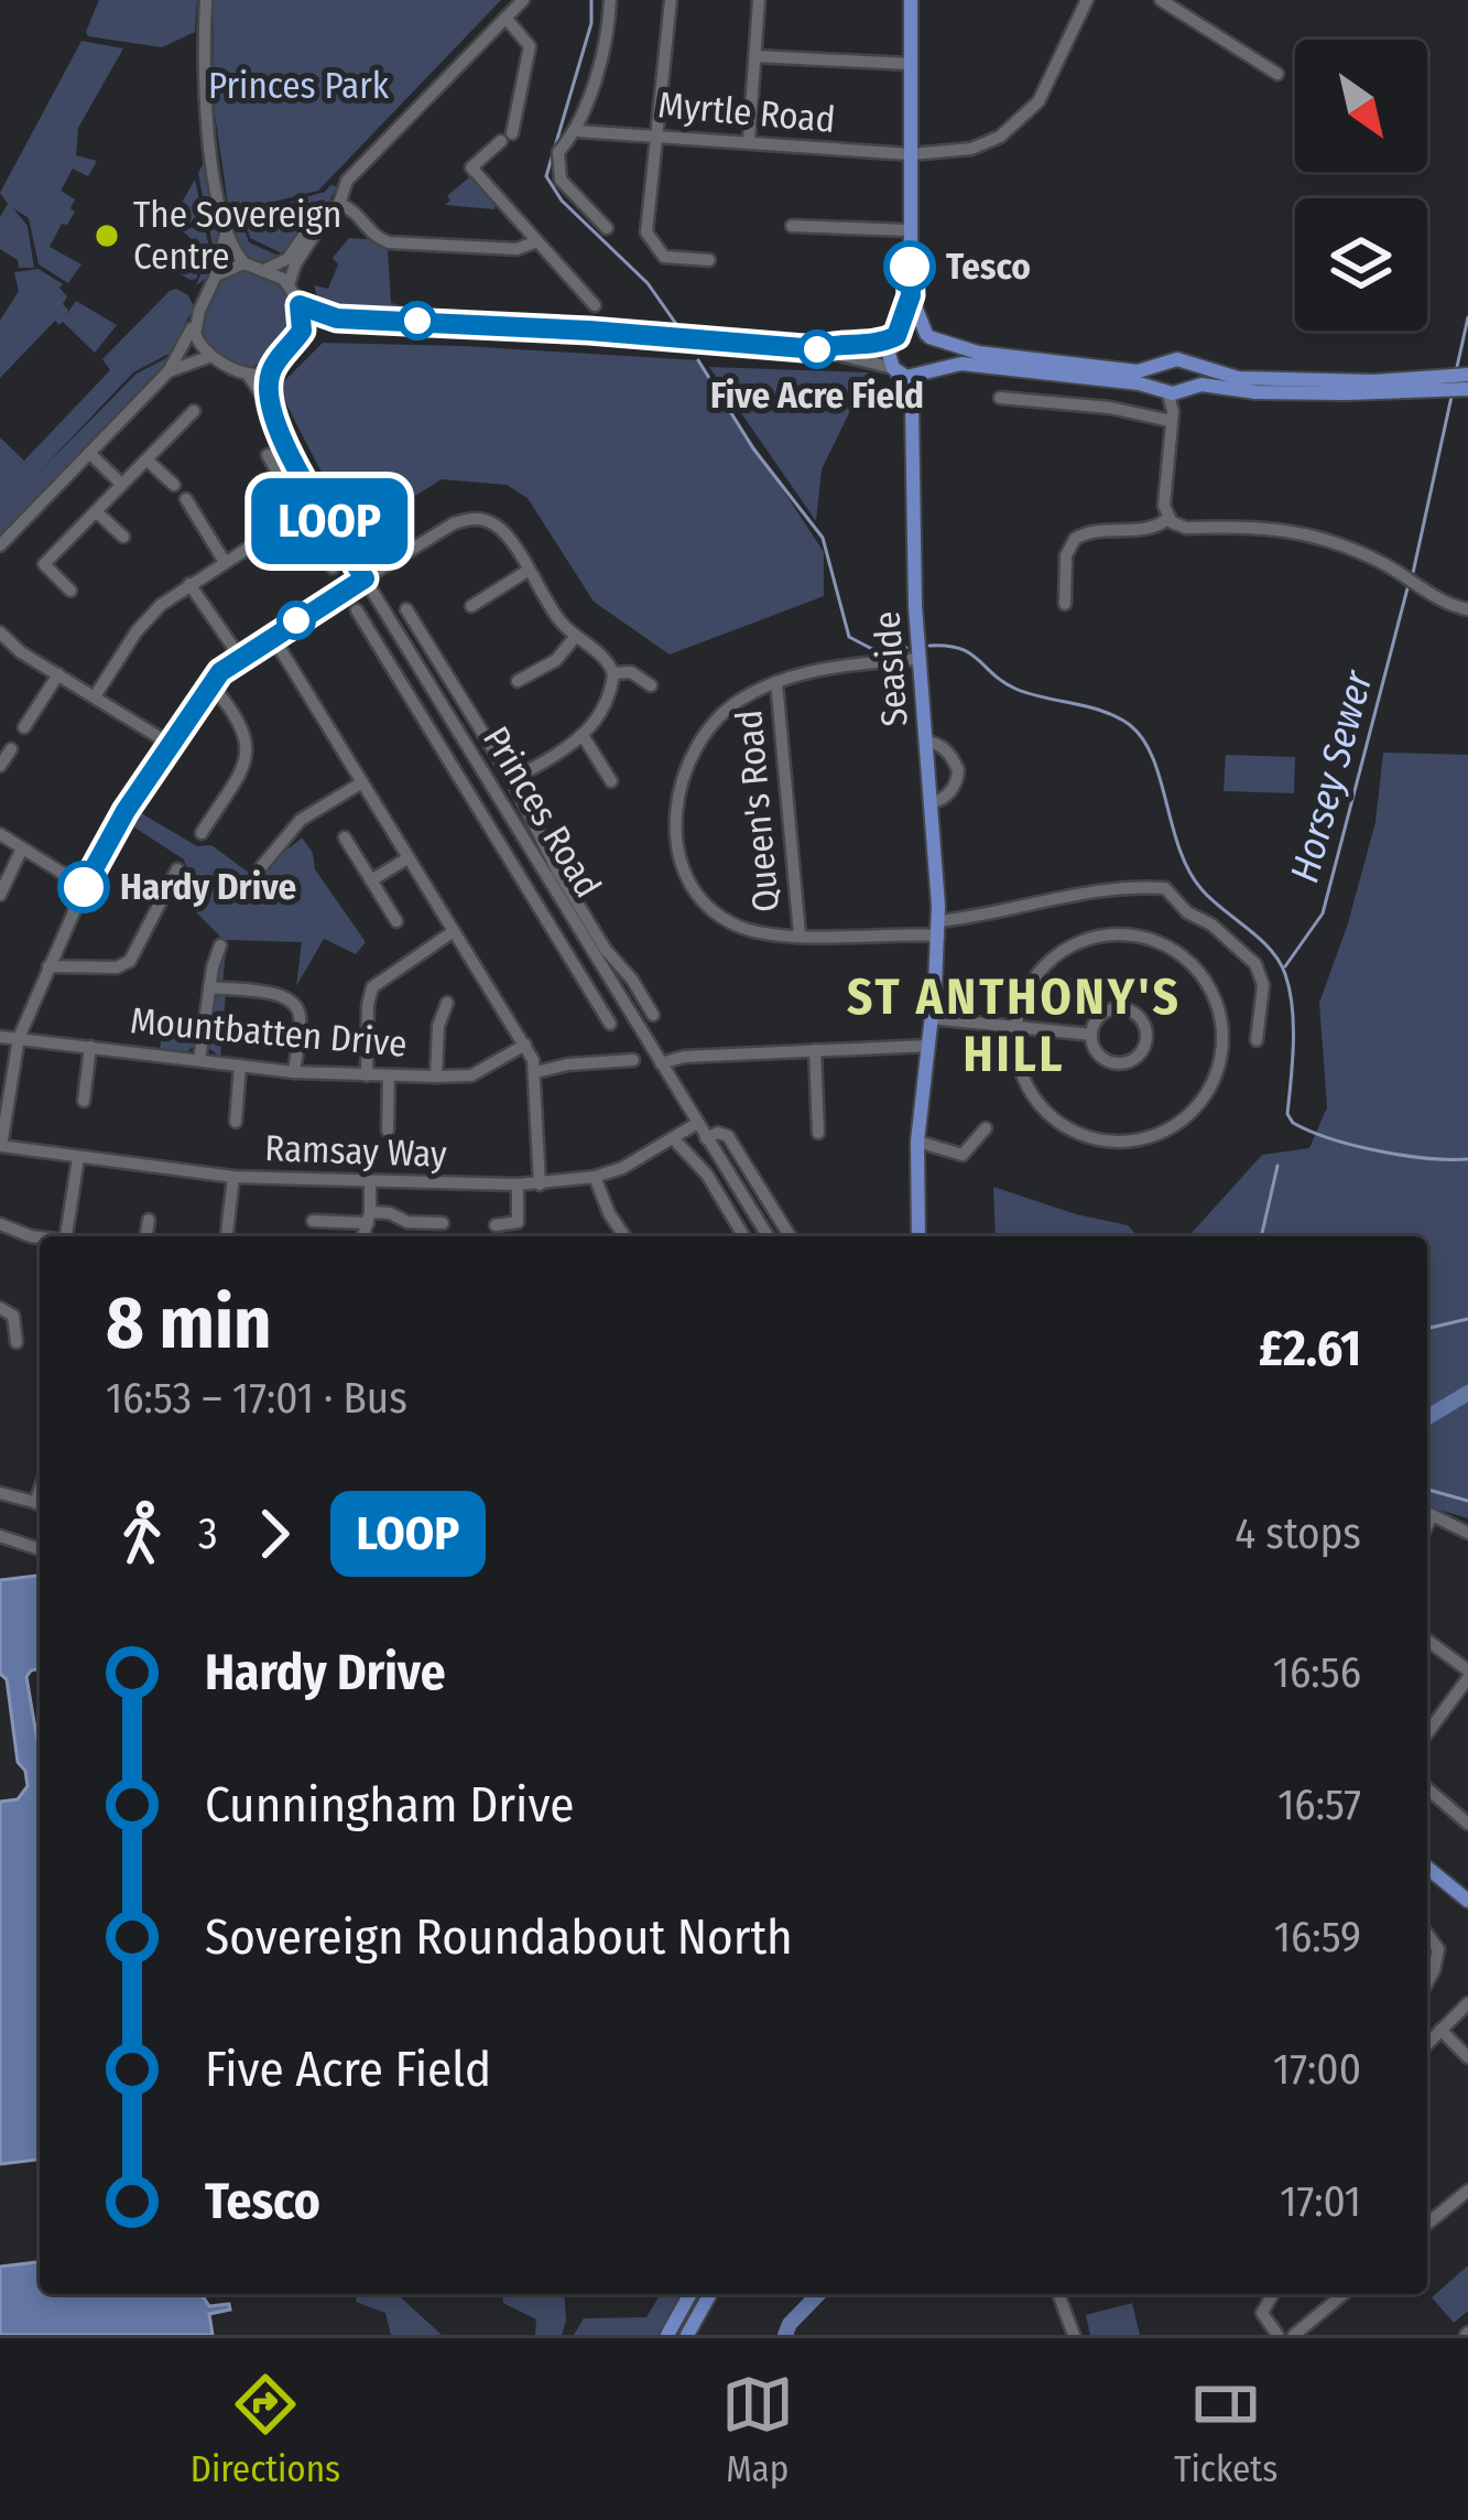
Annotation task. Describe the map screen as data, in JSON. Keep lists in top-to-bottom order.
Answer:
{
  "streets": {
    "main road": ["Seaside"],
    "street": [
      "Myrtle Road",
      "Queen's Road",
      "Princes Road",
      "Mountbatten Drive",
      "Ramsay Way"
    ]
  },
  "crossings": [
    ["Princes Road", "Ramsay Way"]
  ],
  "districts": ["ST ANTHONY'S HILL"],
  "water": ["Horsey Sewer"],
  "parks": ["Princes Park"],
  "places": [
    "The Sovereign Centre",
    "Tesco",
    "Five Acre Field",
    "Hardy Drive"
  ],
  "lines": ["bus line LOOP"],
  "north": "bottom right",
  "page": {
    "on_map": "LOOP",
    "heading": ["8 min", "16:53 – 17:01 · Bus", "£2.61"],
    "legs": ["3", "LOOP", "4 stops"],
    "list": [
      {
        "name": "Hardy Drive",
        "value": "16:56"
      },
      {
        "name": "Cunningham Drive",
        "value": "16:57"
      },
      {
        "name": "Sovereign Roundabout North",
        "value": "16:59"
      },
      {
        "name": "Five Acre Field",
        "value": "17:00"
      },
      {
        "name": "Tesco",
        "value": "17:01"
      }
    ],
    "tabs": ["Directions", "Map", "Tickets"]
  }
}
